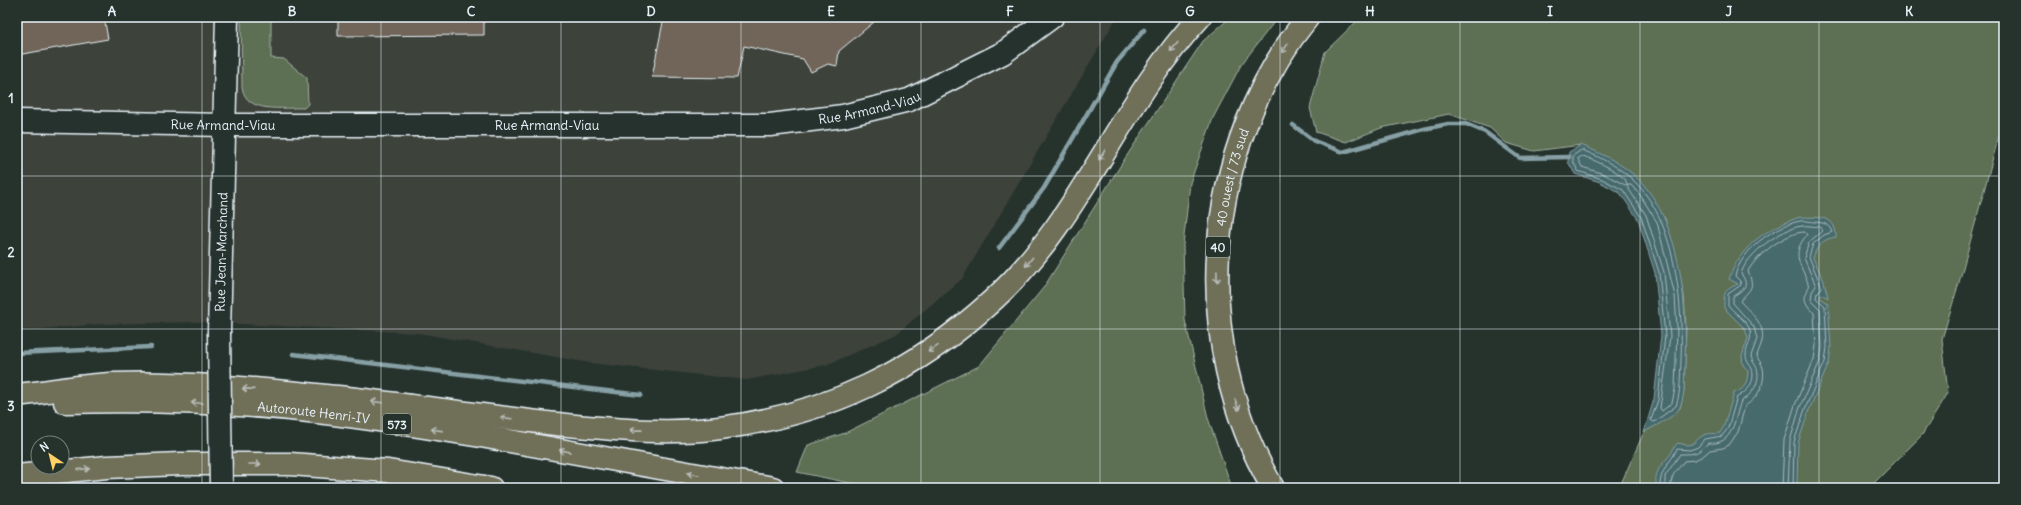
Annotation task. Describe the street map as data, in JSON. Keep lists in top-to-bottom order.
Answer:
{
  "streets": {
    "highway": [
      "40 ouest / 73 sud",
      "40",
      "Autoroute Henri-IV",
      "573"
    ],
    "street": ["Rue Armand-Viau", "Rue Jean-Marchand"]
  },
  "crossings": [
    ["Rue Armand-Viau", "Rue Jean-Marchand"]
  ],
  "one_way": ["40 ouest / 73 sud"],
  "north": "top left",
  "grid": {
    "columns": [
      "A",
      "B",
      "C",
      "D",
      "E",
      "F",
      "G",
      "H",
      "I",
      "J",
      "K"
    ],
    "rows": ["1", "2", "3"]
  }
}
